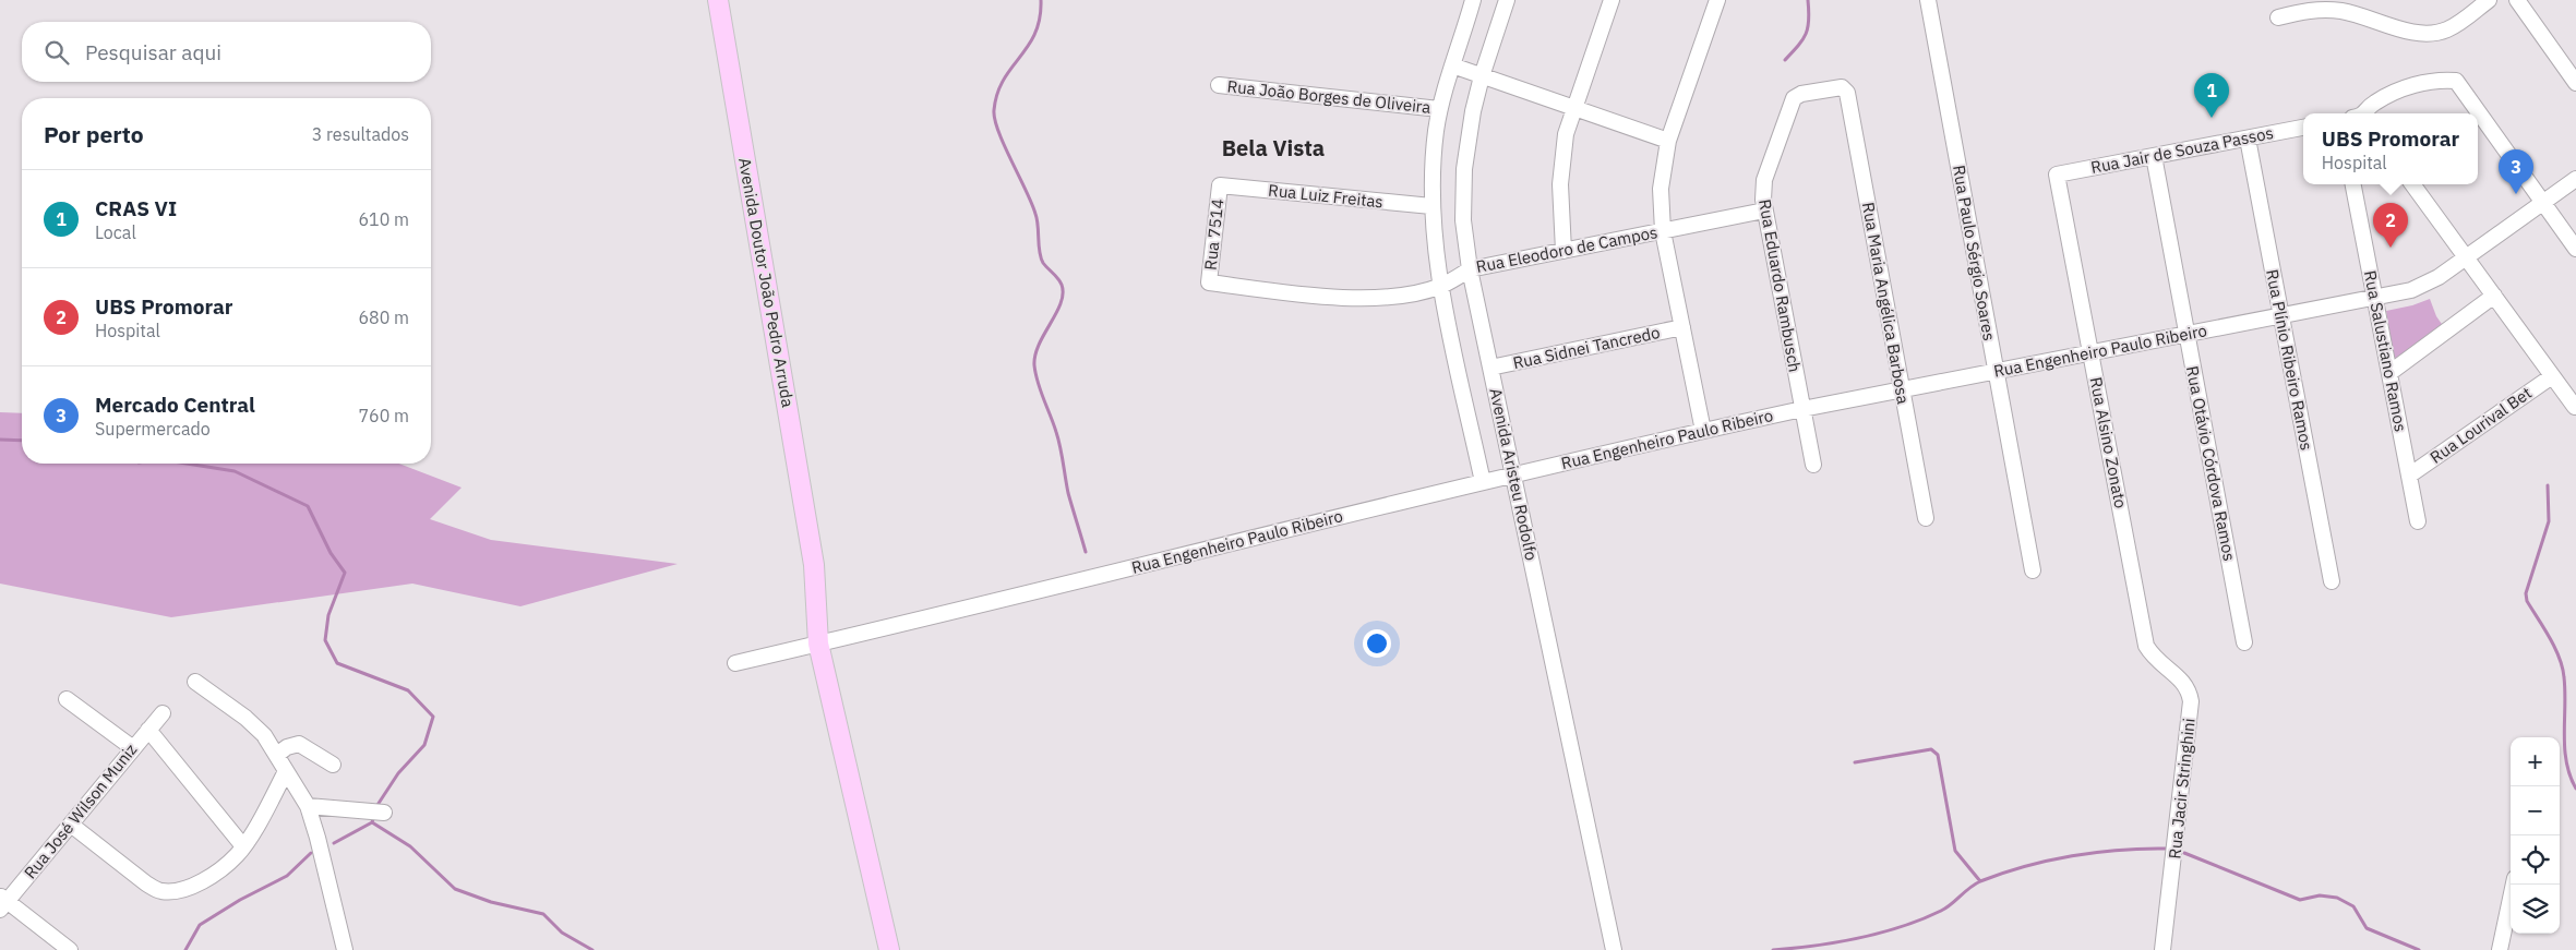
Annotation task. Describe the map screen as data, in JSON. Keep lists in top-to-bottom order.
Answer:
{
  "streets": {
    "main road": ["Avenida Doutor João Pedro Arruda"],
    "street": [
      "Rua João Borges de Oliveira",
      "Rua Jair de Souza Passos",
      "Rua Luiz Freitas",
      "Rua 7514",
      "Rua Eleodoro de Campos",
      "Rua Paulo Sérgio Soares",
      "Rua Eduardo Rambusch",
      "Rua Maria Angélica Barbosa",
      "Rua Sidnei Tancredo",
      "Rua Engenheiro Paulo Ribeiro",
      "Rua Salustiano Ramos",
      "Rua Plínio Ribeiro Ramos",
      "Rua Lourival Bet",
      "Rua Alsino Zonato",
      "Rua Otávio Córdova Ramos",
      "Avenida Aristeu Rodolfo",
      "Rua Jacir Stringhini",
      "Rua José Wilson Muniz"
    ]
  },
  "crossings": [
    ["Rua João Borges de Oliveira", "Avenida Aristeu Rodolfo"],
    ["Rua Jair de Souza Passos", "Rua Plínio Ribeiro Ramos"],
    ["Rua Jair de Souza Passos", "Rua Alsino Zonato"],
    ["Rua Jair de Souza Passos", "Rua Otávio Córdova Ramos"],
    ["Rua Luiz Freitas", "Rua 7514"],
    ["Rua Luiz Freitas", "Avenida Aristeu Rodolfo"],
    ["Rua 7514", "Rua Eleodoro de Campos"],
    ["Rua Eleodoro de Campos", "Rua Eduardo Rambusch"],
    ["Rua Eleodoro de Campos", "Avenida Aristeu Rodolfo"],
    ["Rua Paulo Sérgio Soares", "Rua Engenheiro Paulo Ribeiro"],
    ["Avenida Doutor João Pedro Arruda", "Rua Engenheiro Paulo Ribeiro"],
    ["Rua Eduardo Rambusch", "Rua Maria Angélica Barbosa"],
    ["Rua Eduardo Rambusch", "Rua Engenheiro Paulo Ribeiro"],
    ["Rua Maria Angélica Barbosa", "Rua Engenheiro Paulo Ribeiro"],
    ["Rua Sidnei Tancredo", "Avenida Aristeu Rodolfo"],
    ["Rua Engenheiro Paulo Ribeiro", "Rua Salustiano Ramos"],
    ["Rua Engenheiro Paulo Ribeiro", "Rua Plínio Ribeiro Ramos"],
    ["Rua Engenheiro Paulo Ribeiro", "Rua Alsino Zonato"],
    ["Rua Engenheiro Paulo Ribeiro", "Rua Otávio Córdova Ramos"],
    ["Rua Engenheiro Paulo Ribeiro", "Avenida Aristeu Rodolfo"],
    ["Rua Salustiano Ramos", "Rua Lourival Bet"],
    ["Rua Alsino Zonato", "Rua Jacir Stringhini"]
  ],
  "districts": ["Bela Vista"],
  "page": {
    "search": "Pesquisar aqui",
    "pins": ["1", "3", "2"],
    "heading": ["Por perto", "3 resultados"],
    "popup": ["UBS Promorar", "Hospital"],
    "list": [
      {
        "mark": "1",
        "name": "CRAS VI",
        "note": "Local",
        "value": "610 m"
      },
      {
        "mark": "2",
        "name": "UBS Promorar",
        "note": "Hospital",
        "value": "680 m"
      },
      {
        "mark": "3",
        "name": "Mercado Central",
        "note": "Supermercado",
        "value": "760 m"
      }
    ],
    "map_buttons": ["+", "−"]
  }
}
